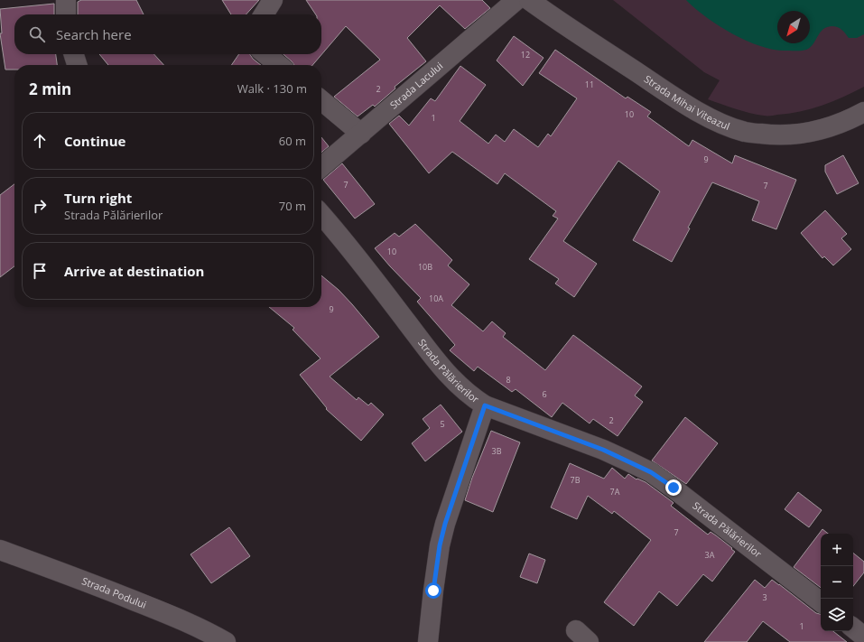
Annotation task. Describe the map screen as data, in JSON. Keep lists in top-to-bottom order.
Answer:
{
  "streets": {
    "street": [
      "Strada Lacului",
      "Strada Mihai Viteazul",
      "Strada Pălărierilor",
      "Strada Podului"
    ]
  },
  "house_numbers": [
    "12",
    "11",
    "2",
    "10",
    "1",
    "9",
    "7",
    "7",
    "10",
    "10B",
    "10A",
    "9",
    "8",
    "6",
    "2",
    "5",
    "3B",
    "7B",
    "7A",
    "7",
    "3A",
    "3",
    "1"
  ],
  "north": "bottom left",
  "page": {
    "search": "Search here",
    "heading": ["2 min", "Walk · 130 m"],
    "list": [
      ["Continue", "60 m"],
      ["Turn right", "Strada Pălărierilor", "70 m"],
      "Arrive at destination"
    ],
    "map_buttons": ["+", "−"]
  }
}
